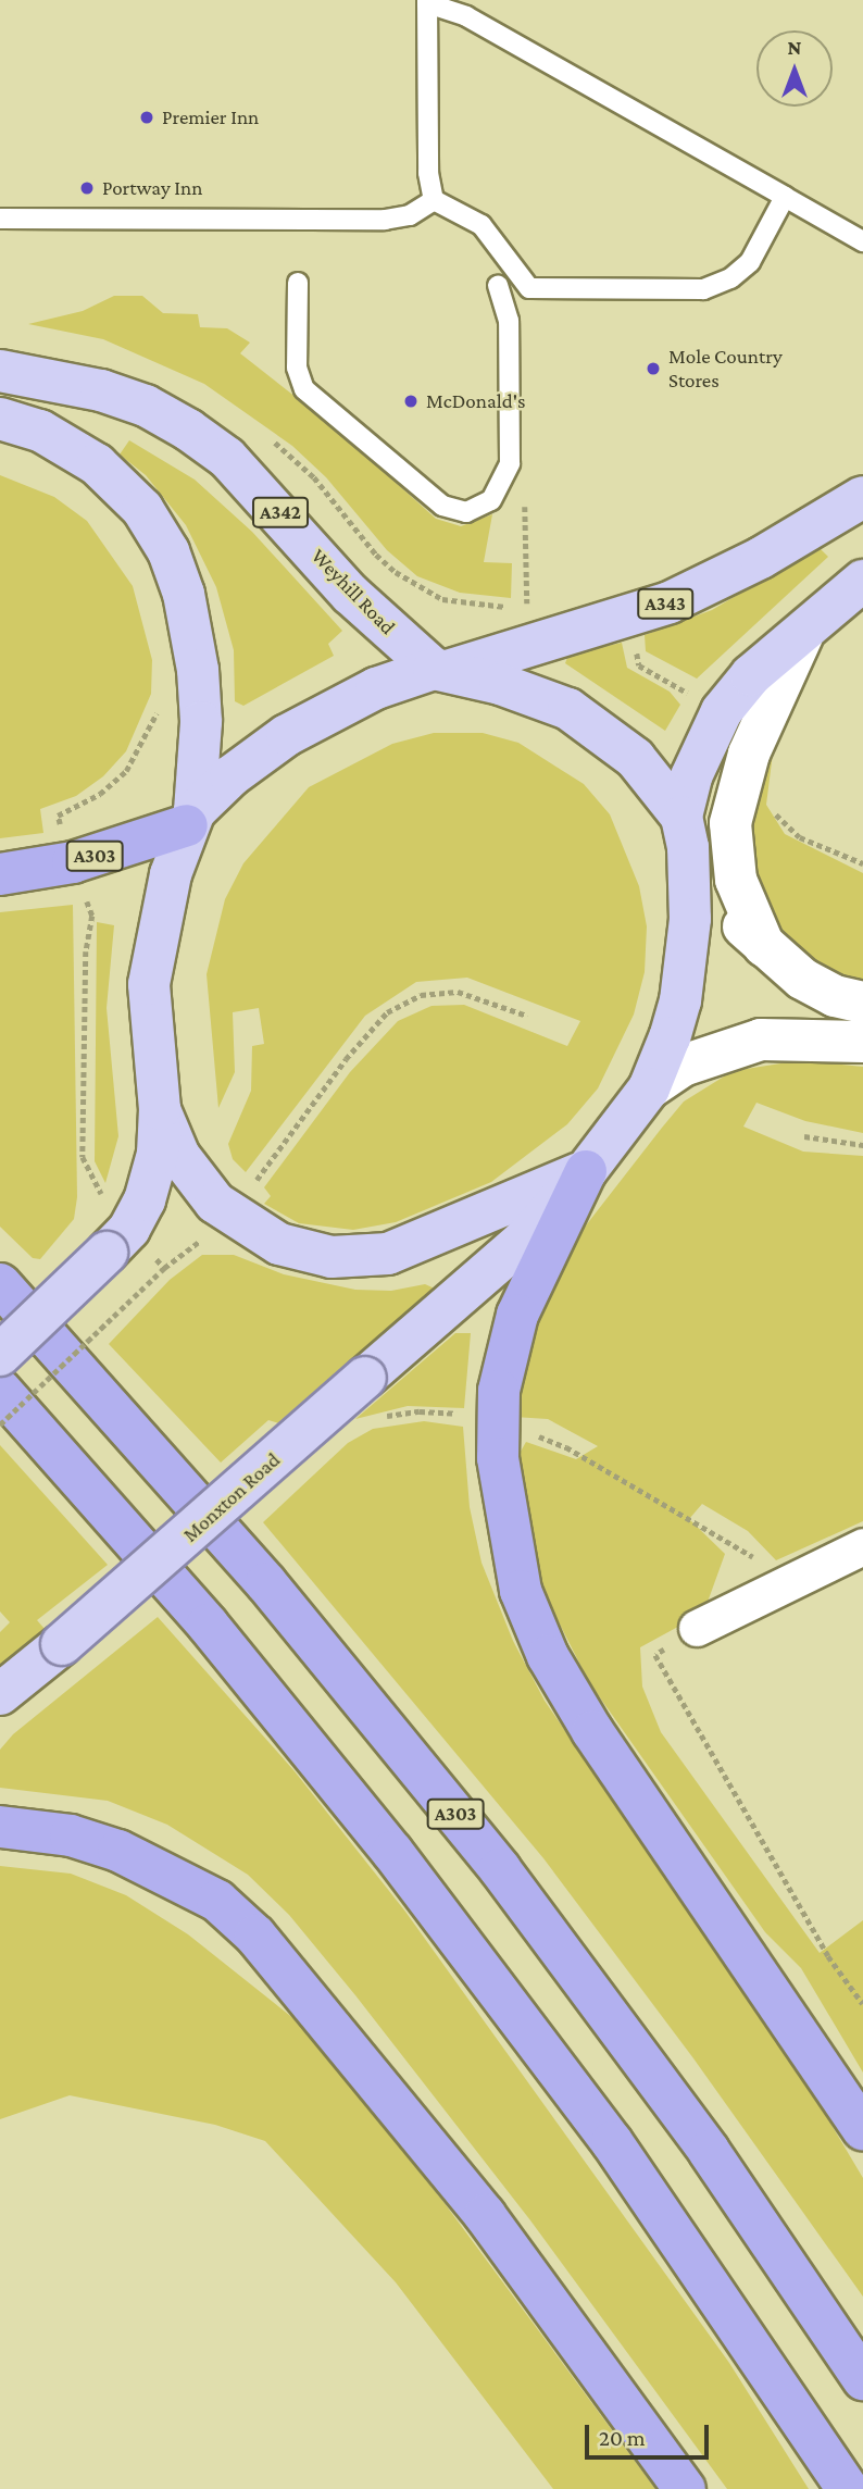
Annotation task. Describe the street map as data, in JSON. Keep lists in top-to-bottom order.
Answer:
{
  "streets": {
    "highway": ["A303"],
    "main road": [
      "A342",
      "Weyhill Road",
      "A343",
      "Monxton Road"
    ]
  },
  "crossings": [
    ["Weyhill Road", "A343"]
  ],
  "places": [
    "Premier Inn",
    "Portway Inn",
    "Mole Country Stores",
    "McDonald's"
  ],
  "scale_bar": "20 m",
  "north": "top"
}
